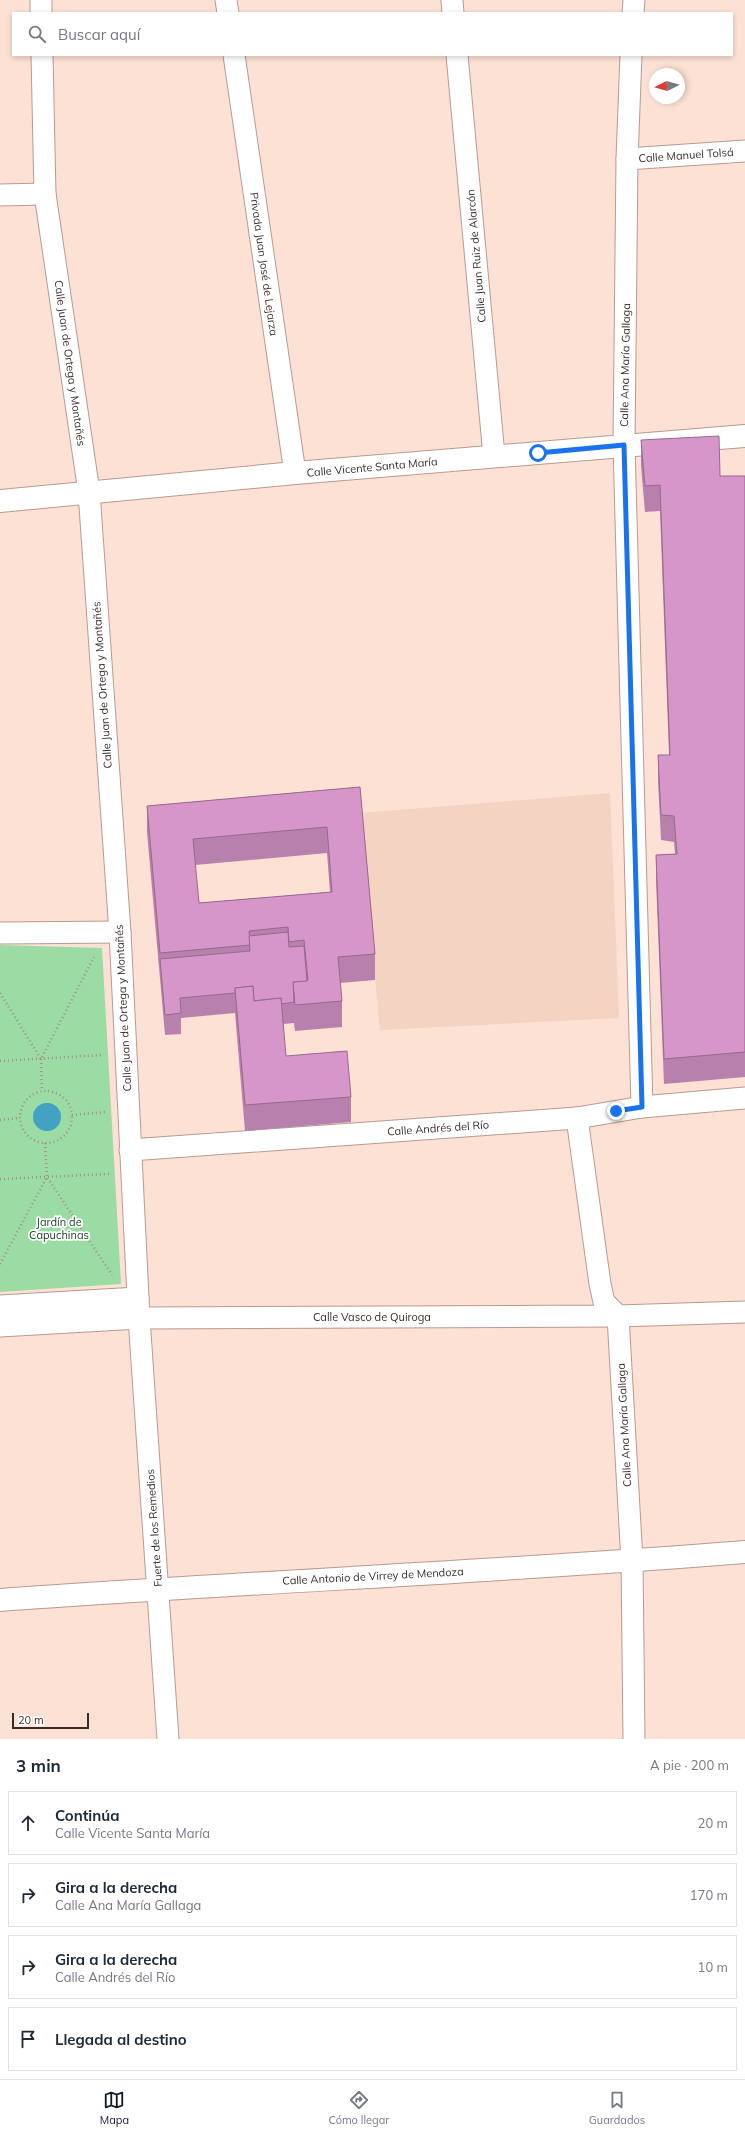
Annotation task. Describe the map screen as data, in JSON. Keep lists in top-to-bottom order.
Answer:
{
  "streets": {
    "street": [
      "Calle Manuel Tolsá",
      "Calle Juan Ruiz de Alarcón",
      "Privada Juan José de Lejarza",
      "Calle Juan de Ortega y Montañés",
      "Calle Ana María Gallaga",
      "Calle Vicente Santa María",
      "Calle Andrés del Río",
      "Calle Vasco de Quiroga",
      "Fuerte de los Remedios",
      "Calle Antonio de Virrey de Mendoza"
    ]
  },
  "crossings": [
    ["Calle Manuel Tolsá", "Calle Ana María Gallaga"],
    ["Calle Juan Ruiz de Alarcón", "Calle Vicente Santa María"],
    ["Privada Juan José de Lejarza", "Calle Vicente Santa María"],
    ["Calle Juan de Ortega y Montañés", "Calle Vicente Santa María"],
    ["Calle Juan de Ortega y Montañés", "Calle Andrés del Río"],
    ["Calle Juan de Ortega y Montañés", "Calle Vasco de Quiroga"],
    ["Calle Juan de Ortega y Montañés", "Fuerte de los Remedios"],
    ["Calle Ana María Gallaga", "Calle Vicente Santa María"],
    ["Calle Ana María Gallaga", "Calle Andrés del Río"],
    ["Calle Ana María Gallaga", "Calle Vasco de Quiroga"],
    ["Calle Ana María Gallaga", "Calle Antonio de Virrey de Mendoza"],
    ["Calle Vasco de Quiroga", "Fuerte de los Remedios"],
    ["Fuerte de los Remedios", "Calle Antonio de Virrey de Mendoza"]
  ],
  "parks": ["Jardín de Capuchinas"],
  "scale_bar": "20 m",
  "north": "left",
  "page": {
    "search": "Buscar aquí",
    "scale": "20 m",
    "heading": ["3 min", "A pie · 200 m"],
    "list": [
      ["Continúa", "Calle Vicente Santa María", "20 m"],
      ["Gira a la derecha", "Calle Ana María Gallaga", "170 m"],
      ["Gira a la derecha", "Calle Andrés del Río", "10 m"],
      "Llegada al destino"
    ],
    "nav": ["Mapa", "Cómo llegar", "Guardados"]
  }
}
